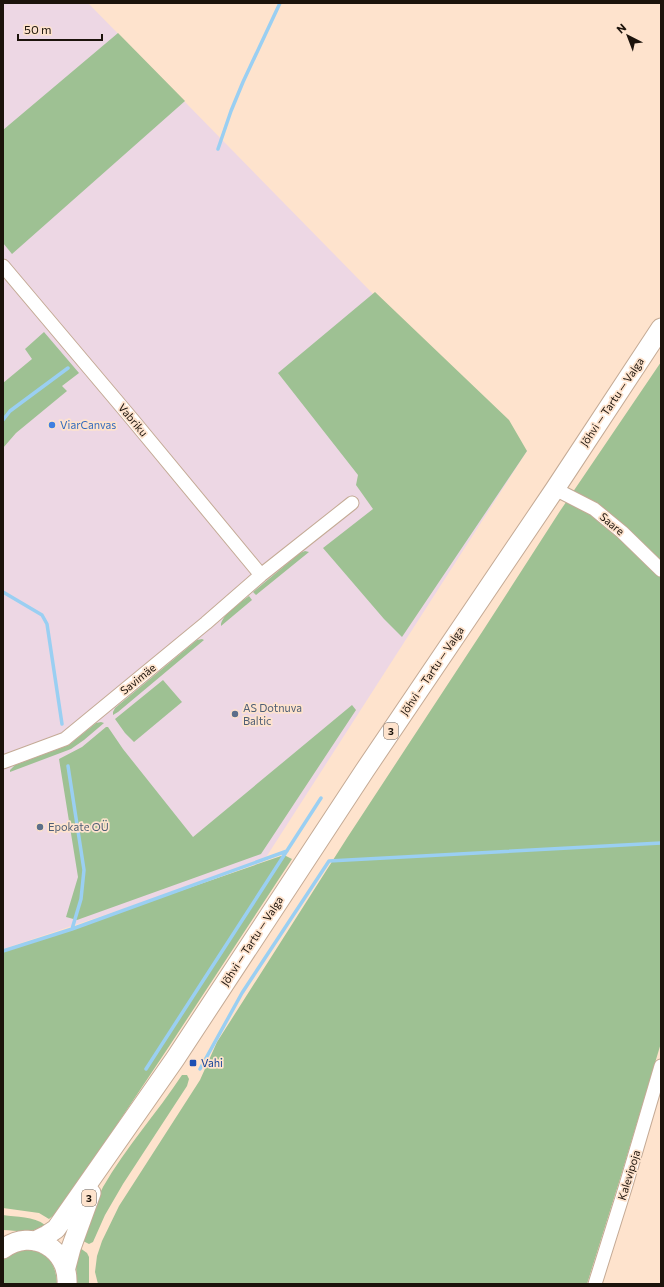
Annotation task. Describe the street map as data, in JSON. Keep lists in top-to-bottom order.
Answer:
{
  "streets": {
    "highway": ["Jõhvi — Tartu — Valga", "3"],
    "street": [
      "Vabriku",
      "Saare",
      "Savimäe",
      "Kalevipoja"
    ]
  },
  "crossings": [
    ["Jõhvi — Tartu — Valga", "Saare"],
    ["Vabriku", "Savimäe"]
  ],
  "places": {
    "other": ["ViarCanvas", "AS Dotnuva Baltic", "Epokate OÜ"],
    "transit": ["Vahi"]
  },
  "scale_bar": "50 m",
  "north": "top left"
}
